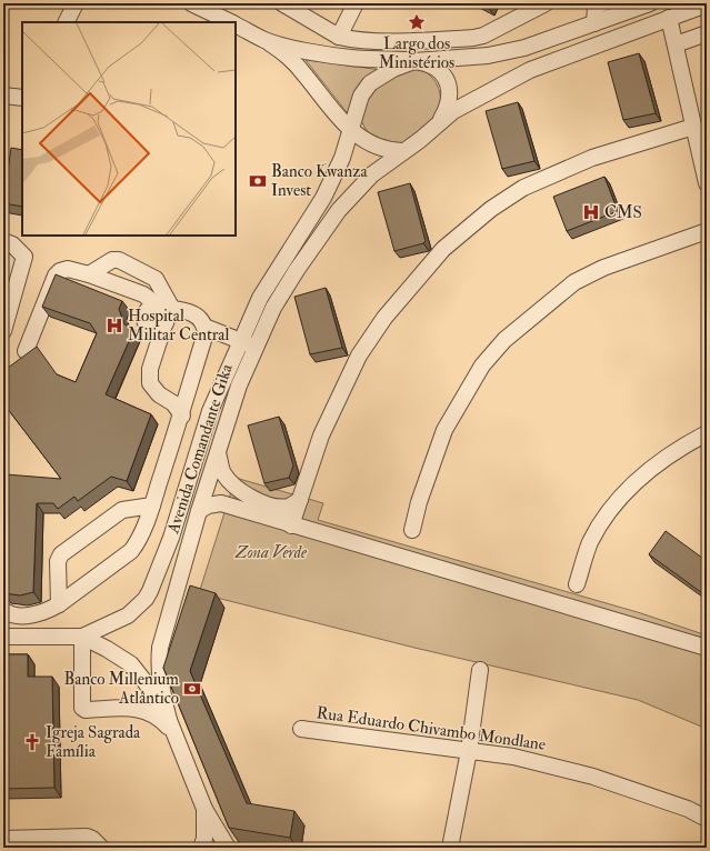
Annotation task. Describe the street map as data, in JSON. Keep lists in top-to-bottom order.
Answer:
{
  "streets": {
    "street": ["Avenida Comandante Gika", "Rua Eduardo Chivambo Mondlane"]
  },
  "parks": ["Zona Verde"],
  "places": {
    "place": ["Largo dos Ministérios"],
    "bank": ["Banco Kwanza Invest", "Banco Millenium Atlântico"],
    "hospital": ["CMS", "Hospital Militar Central"],
    "church": ["Igreja Sagrada Família"]
  }
}
